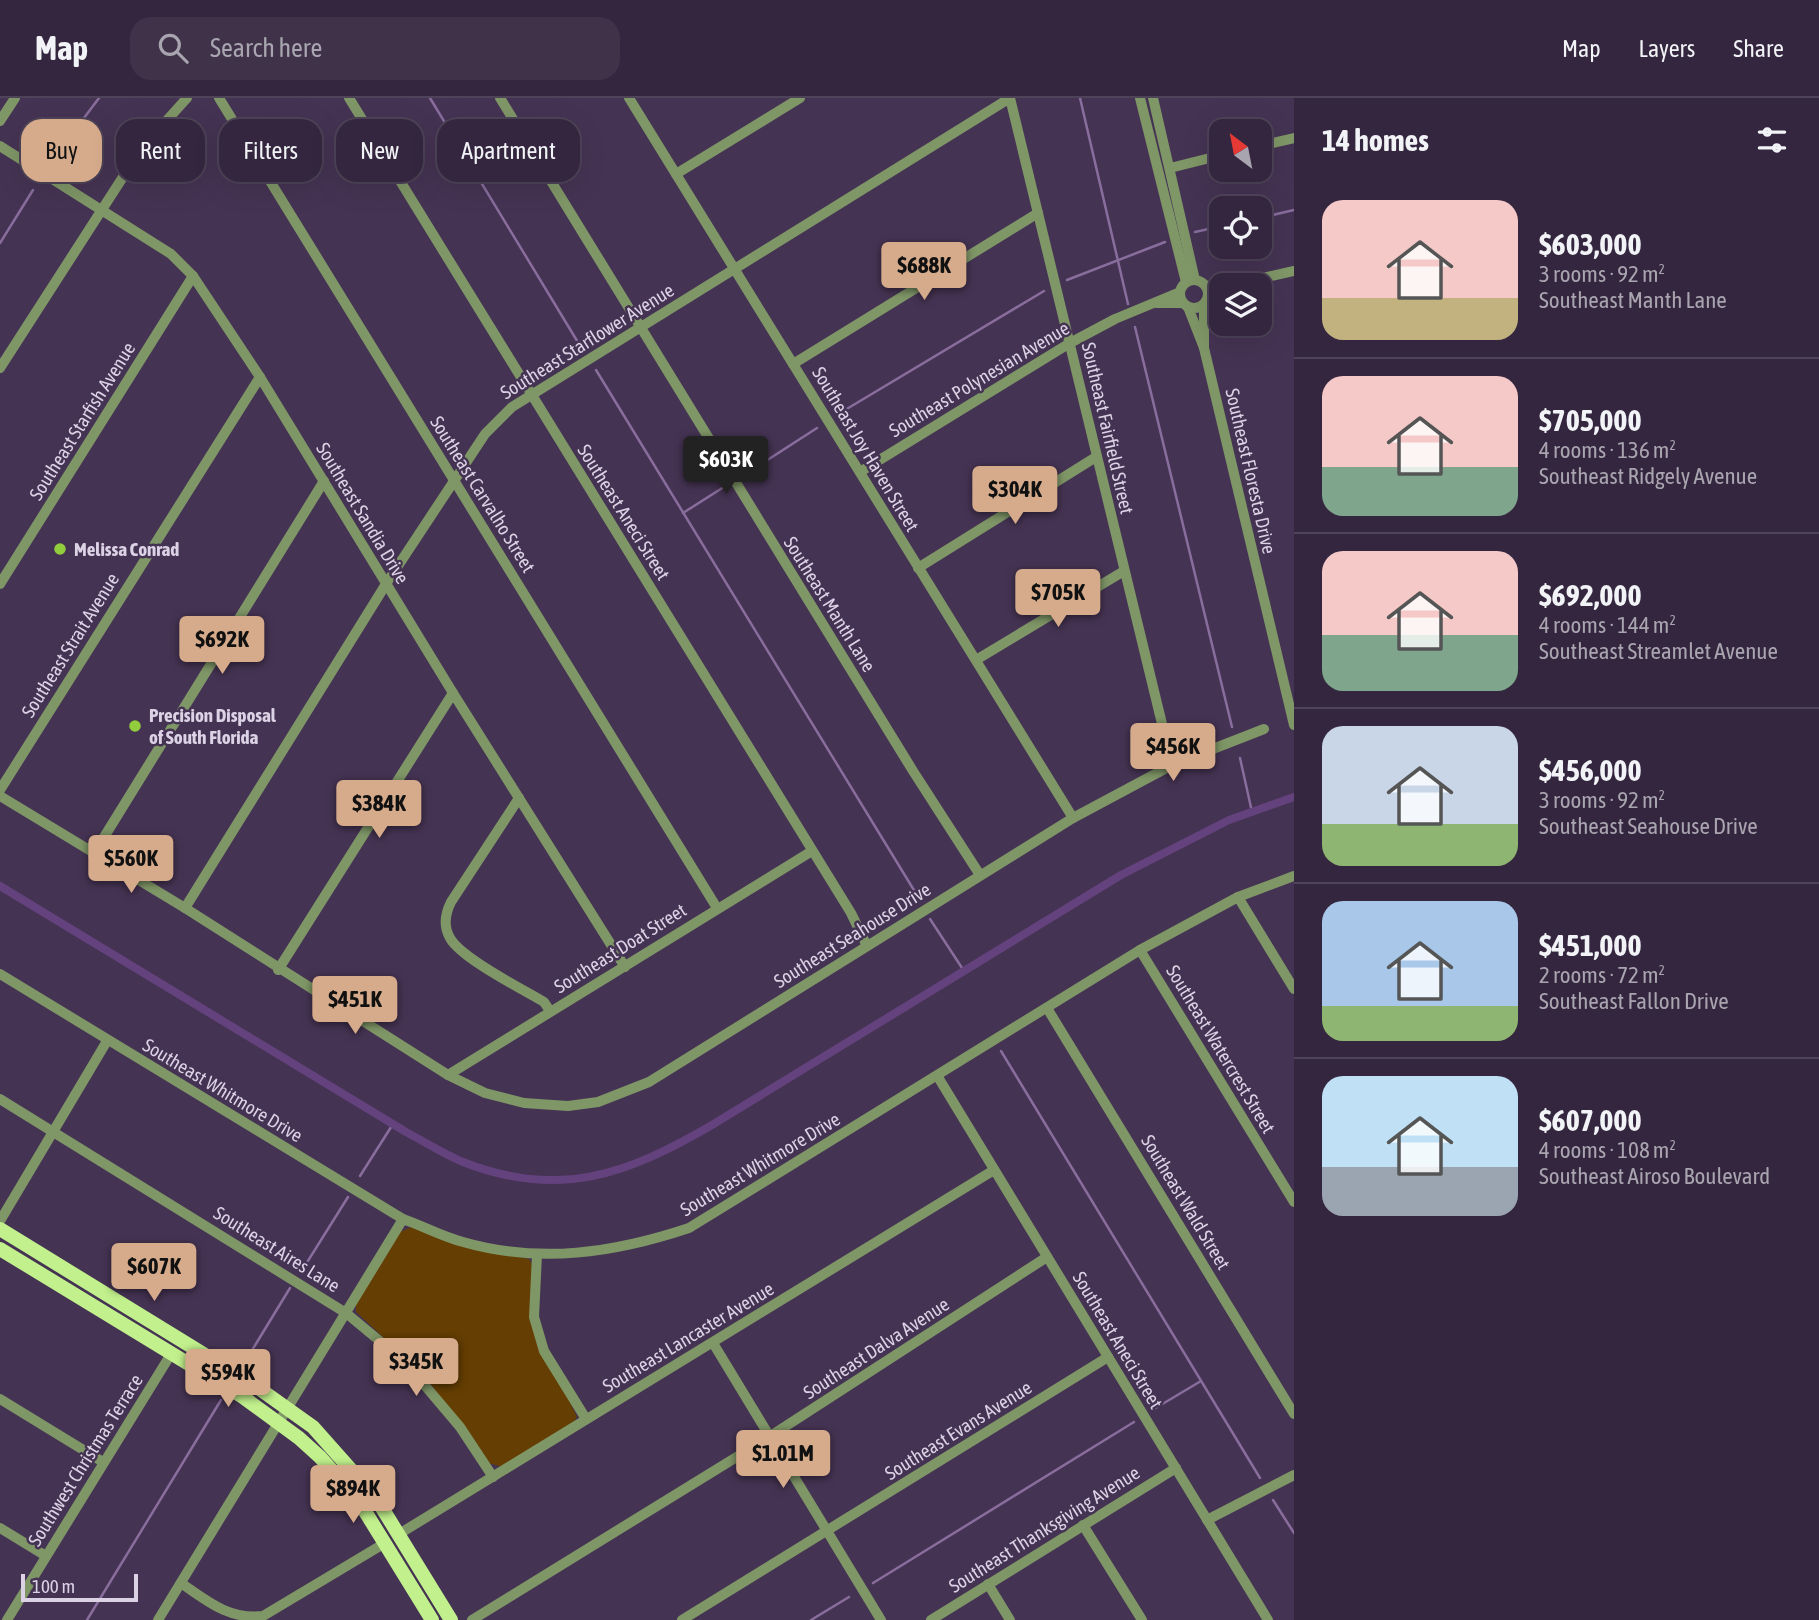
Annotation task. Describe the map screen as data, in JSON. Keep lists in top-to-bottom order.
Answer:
{
  "streets": {
    "street": [
      "Southeast Starflower Avenue",
      "Southeast Polynesian Avenue",
      "Southeast Starfish Avenue",
      "Southeast Fairfield Street",
      "Southeast Joy Haven Street",
      "Southeast Floresta Drive",
      "Southeast Carvalho Street",
      "Southeast Aneci Street",
      "Southeast Sandia Drive",
      "Southeast Manth Lane",
      "Southeast Strait Avenue",
      "Southeast Seahouse Drive",
      "Southeast Doat Street",
      "Southeast Watercrest Street",
      "Southeast Whitmore Drive",
      "Southeast Wald Street",
      "Southeast Aires Lane",
      "Southeast Lancaster Avenue",
      "Southeast Dalva Avenue",
      "Southeast Evans Avenue",
      "Southwest Christmas Terrace",
      "Southeast Thanksgiving Avenue"
    ]
  },
  "crossings": [
    ["Southeast Starflower Avenue", "Southeast Fairfield Street"],
    ["Southeast Starflower Avenue", "Southeast Joy Haven Street"],
    ["Southeast Starflower Avenue", "Southeast Carvalho Street"],
    ["Southeast Starflower Avenue", "Southeast Aneci Street"],
    ["Southeast Starflower Avenue", "Southeast Sandia Drive"],
    ["Southeast Starflower Avenue", "Southeast Manth Lane"],
    ["Southeast Starflower Avenue", "Southeast Seahouse Drive"],
    ["Southeast Polynesian Avenue", "Southeast Fairfield Street"],
    ["Southeast Polynesian Avenue", "Southeast Joy Haven Street"],
    ["Southeast Polynesian Avenue", "Southeast Floresta Drive"],
    ["Southeast Starfish Avenue", "Southeast Sandia Drive"],
    ["Southeast Fairfield Street", "Southeast Seahouse Drive"],
    ["Southeast Joy Haven Street", "Southeast Seahouse Drive"],
    ["Southeast Carvalho Street", "Southeast Doat Street"],
    ["Southeast Aneci Street", "Southeast Seahouse Drive"],
    ["Southeast Aneci Street", "Southeast Doat Street"],
    ["Southeast Aneci Street", "Southeast Whitmore Drive"],
    ["Southeast Aneci Street", "Southeast Lancaster Avenue"],
    ["Southeast Aneci Street", "Southeast Dalva Avenue"],
    ["Southeast Aneci Street", "Southeast Evans Avenue"],
    ["Southeast Aneci Street", "Southeast Thanksgiving Avenue"],
    ["Southeast Sandia Drive", "Southeast Strait Avenue"],
    ["Southeast Sandia Drive", "Southeast Doat Street"],
    ["Southeast Manth Lane", "Southeast Seahouse Drive"],
    ["Southeast Seahouse Drive", "Southeast Doat Street"],
    ["Southeast Watercrest Street", "Southeast Whitmore Drive"],
    ["Southeast Whitmore Drive", "Southeast Wald Street"],
    ["Southeast Aires Lane", "Southeast Lancaster Avenue"]
  ],
  "places": ["Melissa Conrad", "Precision Disposal of South Florida"],
  "scale_bar": "100 m",
  "north": "top left",
  "page": {
    "header": "Map",
    "search": "Search here",
    "nav": ["Map", "Layers", "Share"],
    "heading": "14 homes",
    "chip": [
      "Buy",
      "Rent",
      "Filters",
      "New",
      "Apartment"
    ],
    "list": [
      {
        "name": "$603,000",
        "note": "3 rooms · 92 m² · Southeast Manth Lane"
      },
      {
        "name": "$705,000",
        "note": "4 rooms · 136 m² · Southeast Ridgely Avenue"
      },
      {
        "name": "$692,000",
        "note": "4 rooms · 144 m² · Southeast Streamlet Avenue"
      },
      {
        "name": "$456,000",
        "note": "3 rooms · 92 m² · Southeast Seahouse Drive"
      },
      {
        "name": "$451,000",
        "note": "2 rooms · 72 m² · Southeast Fallon Drive"
      },
      {
        "name": "$607,000",
        "note": "4 rooms · 108 m² · Southeast Airoso Boulevard"
      }
    ],
    "price": [
      "$688K",
      "$603K",
      "$304K",
      "$705K",
      "$692K",
      "$456K",
      "$384K",
      "$560K",
      "$451K",
      "$607K",
      "$345K",
      "$594K",
      "$1.01M",
      "$894K"
    ],
    "scale": "100 m"
  }
}
